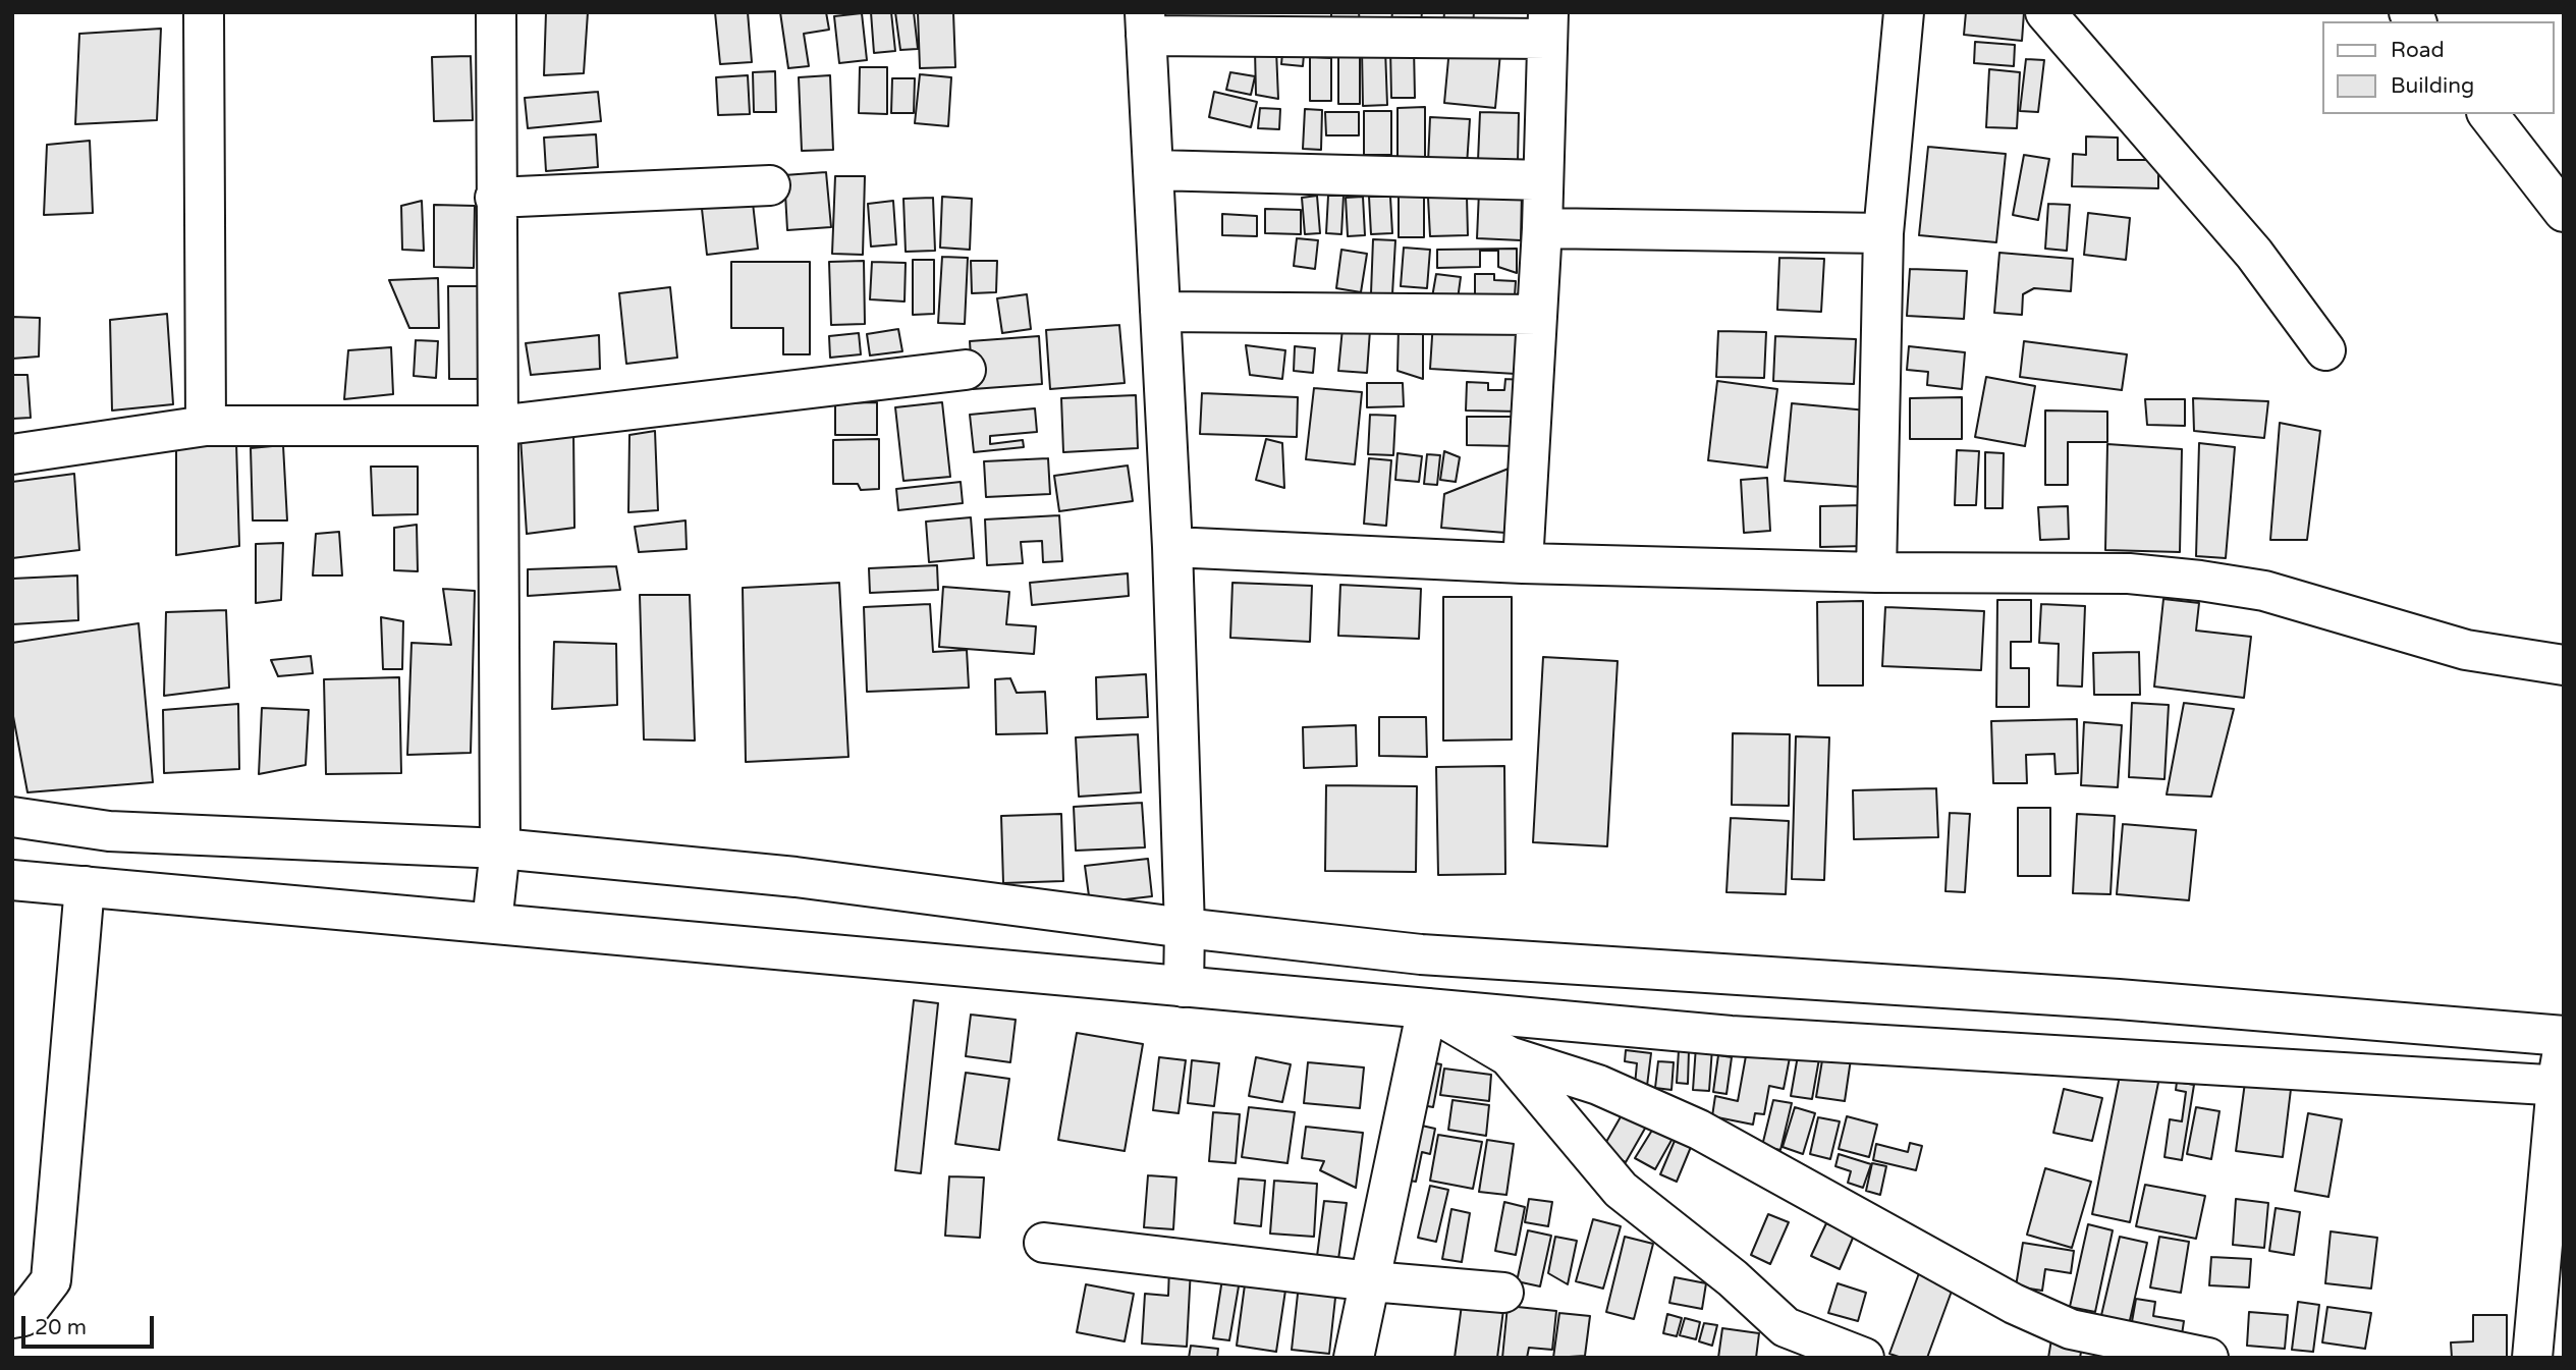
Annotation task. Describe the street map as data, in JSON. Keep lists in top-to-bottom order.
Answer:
{
  "legend": ["Road", "Building"],
  "scale_bar": "20 m"
}
